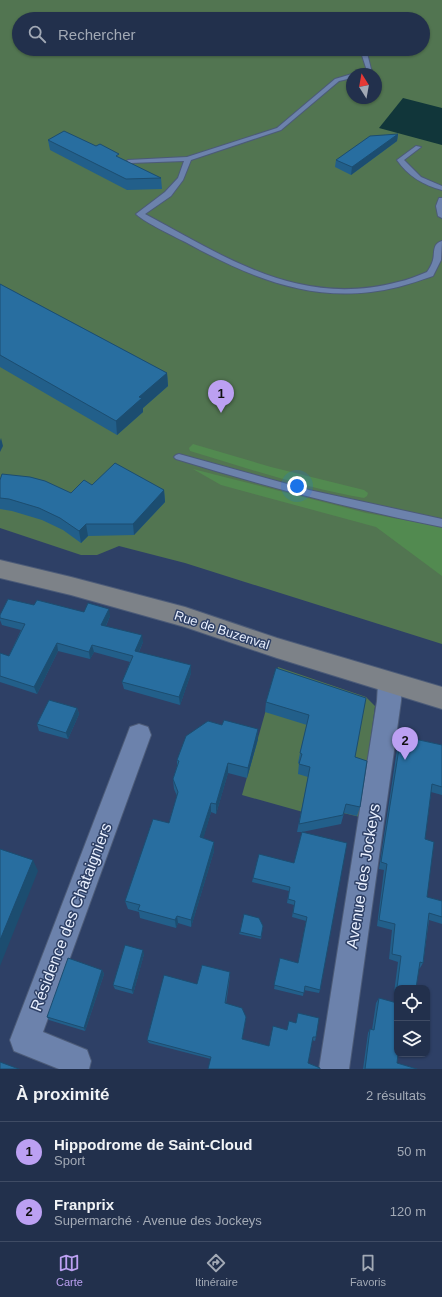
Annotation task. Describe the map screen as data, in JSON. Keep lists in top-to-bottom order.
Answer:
{
  "streets": {
    "main road": ["Rue de Buzenval"],
    "street": ["Avenue des Jockeys", "Résidence des Châtaigniers"]
  },
  "crossings": [
    ["Rue de Buzenval", "Avenue des Jockeys"]
  ],
  "north": "top",
  "page": {
    "search": "Rechercher",
    "pins": ["1", "2"],
    "heading": ["À proximité", "2 résultats"],
    "list": [
      {
        "mark": "1",
        "name": "Hippodrome de Saint-Cloud",
        "note": "Sport",
        "value": "50 m"
      },
      {
        "mark": "2",
        "name": "Franprix",
        "note": "Supermarché · Avenue des Jockeys",
        "value": "120 m"
      }
    ],
    "nav": ["Carte", "Itinéraire", "Favoris"]
  }
}
